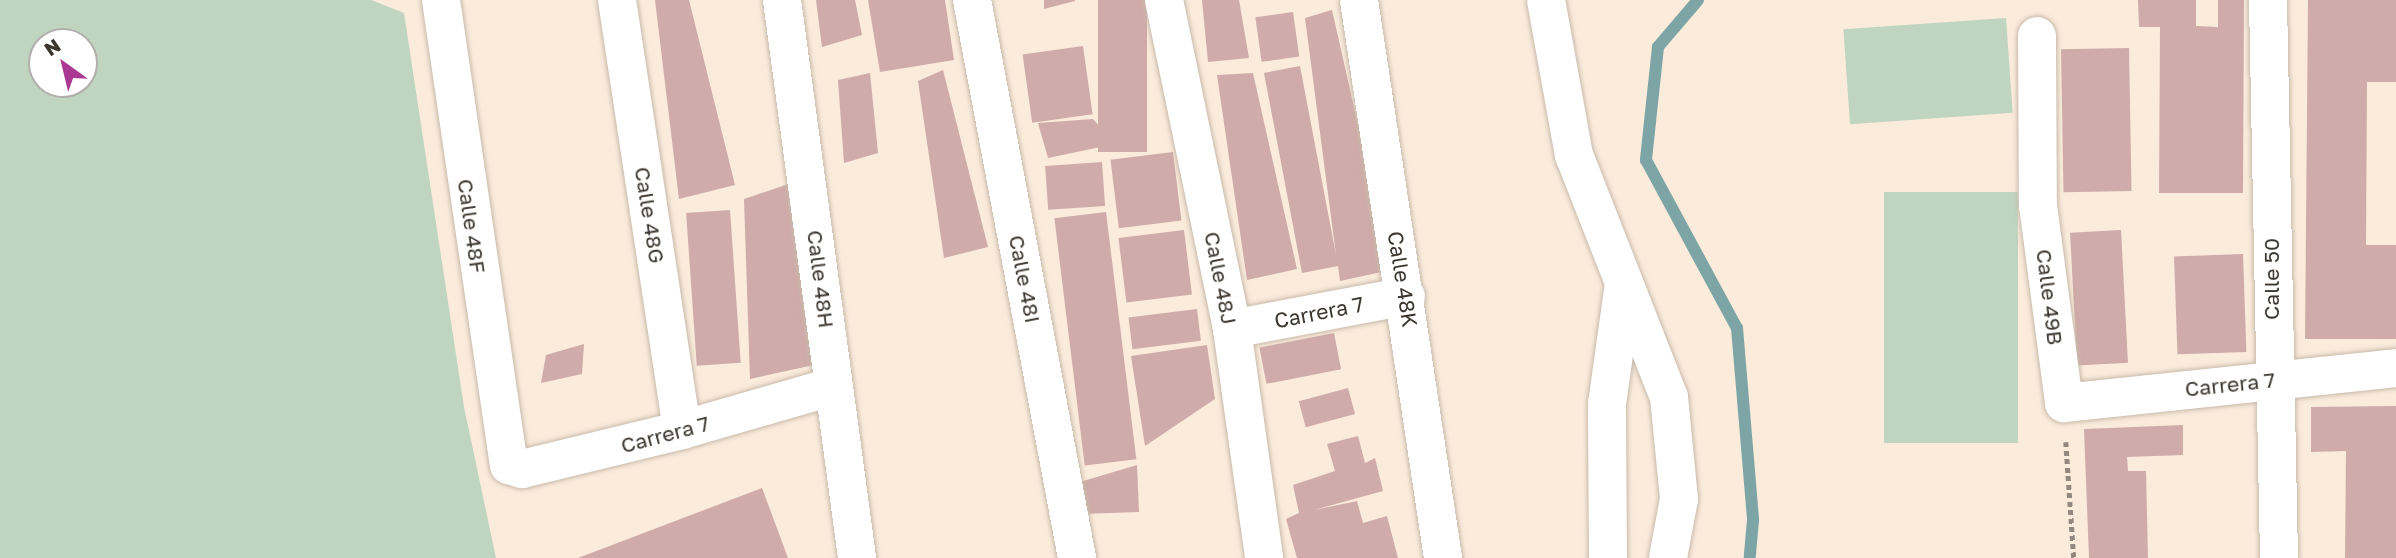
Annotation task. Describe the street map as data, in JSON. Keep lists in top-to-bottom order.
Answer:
{
  "streets": {
    "street": [
      "Calle 48G",
      "Calle 48F",
      "Calle 48J",
      "Calle 48H",
      "Calle 48I",
      "Calle 48K",
      "Calle 50",
      "Calle 49B",
      "Carrera 7"
    ]
  },
  "crossings": [
    ["Calle 48G", "Carrera 7"],
    ["Calle 48F", "Carrera 7"],
    ["Calle 48J", "Carrera 7"],
    ["Calle 48H", "Carrera 7"],
    ["Calle 48K", "Carrera 7"],
    ["Calle 50", "Carrera 7"],
    ["Calle 49B", "Carrera 7"]
  ],
  "north": "top left"
}
